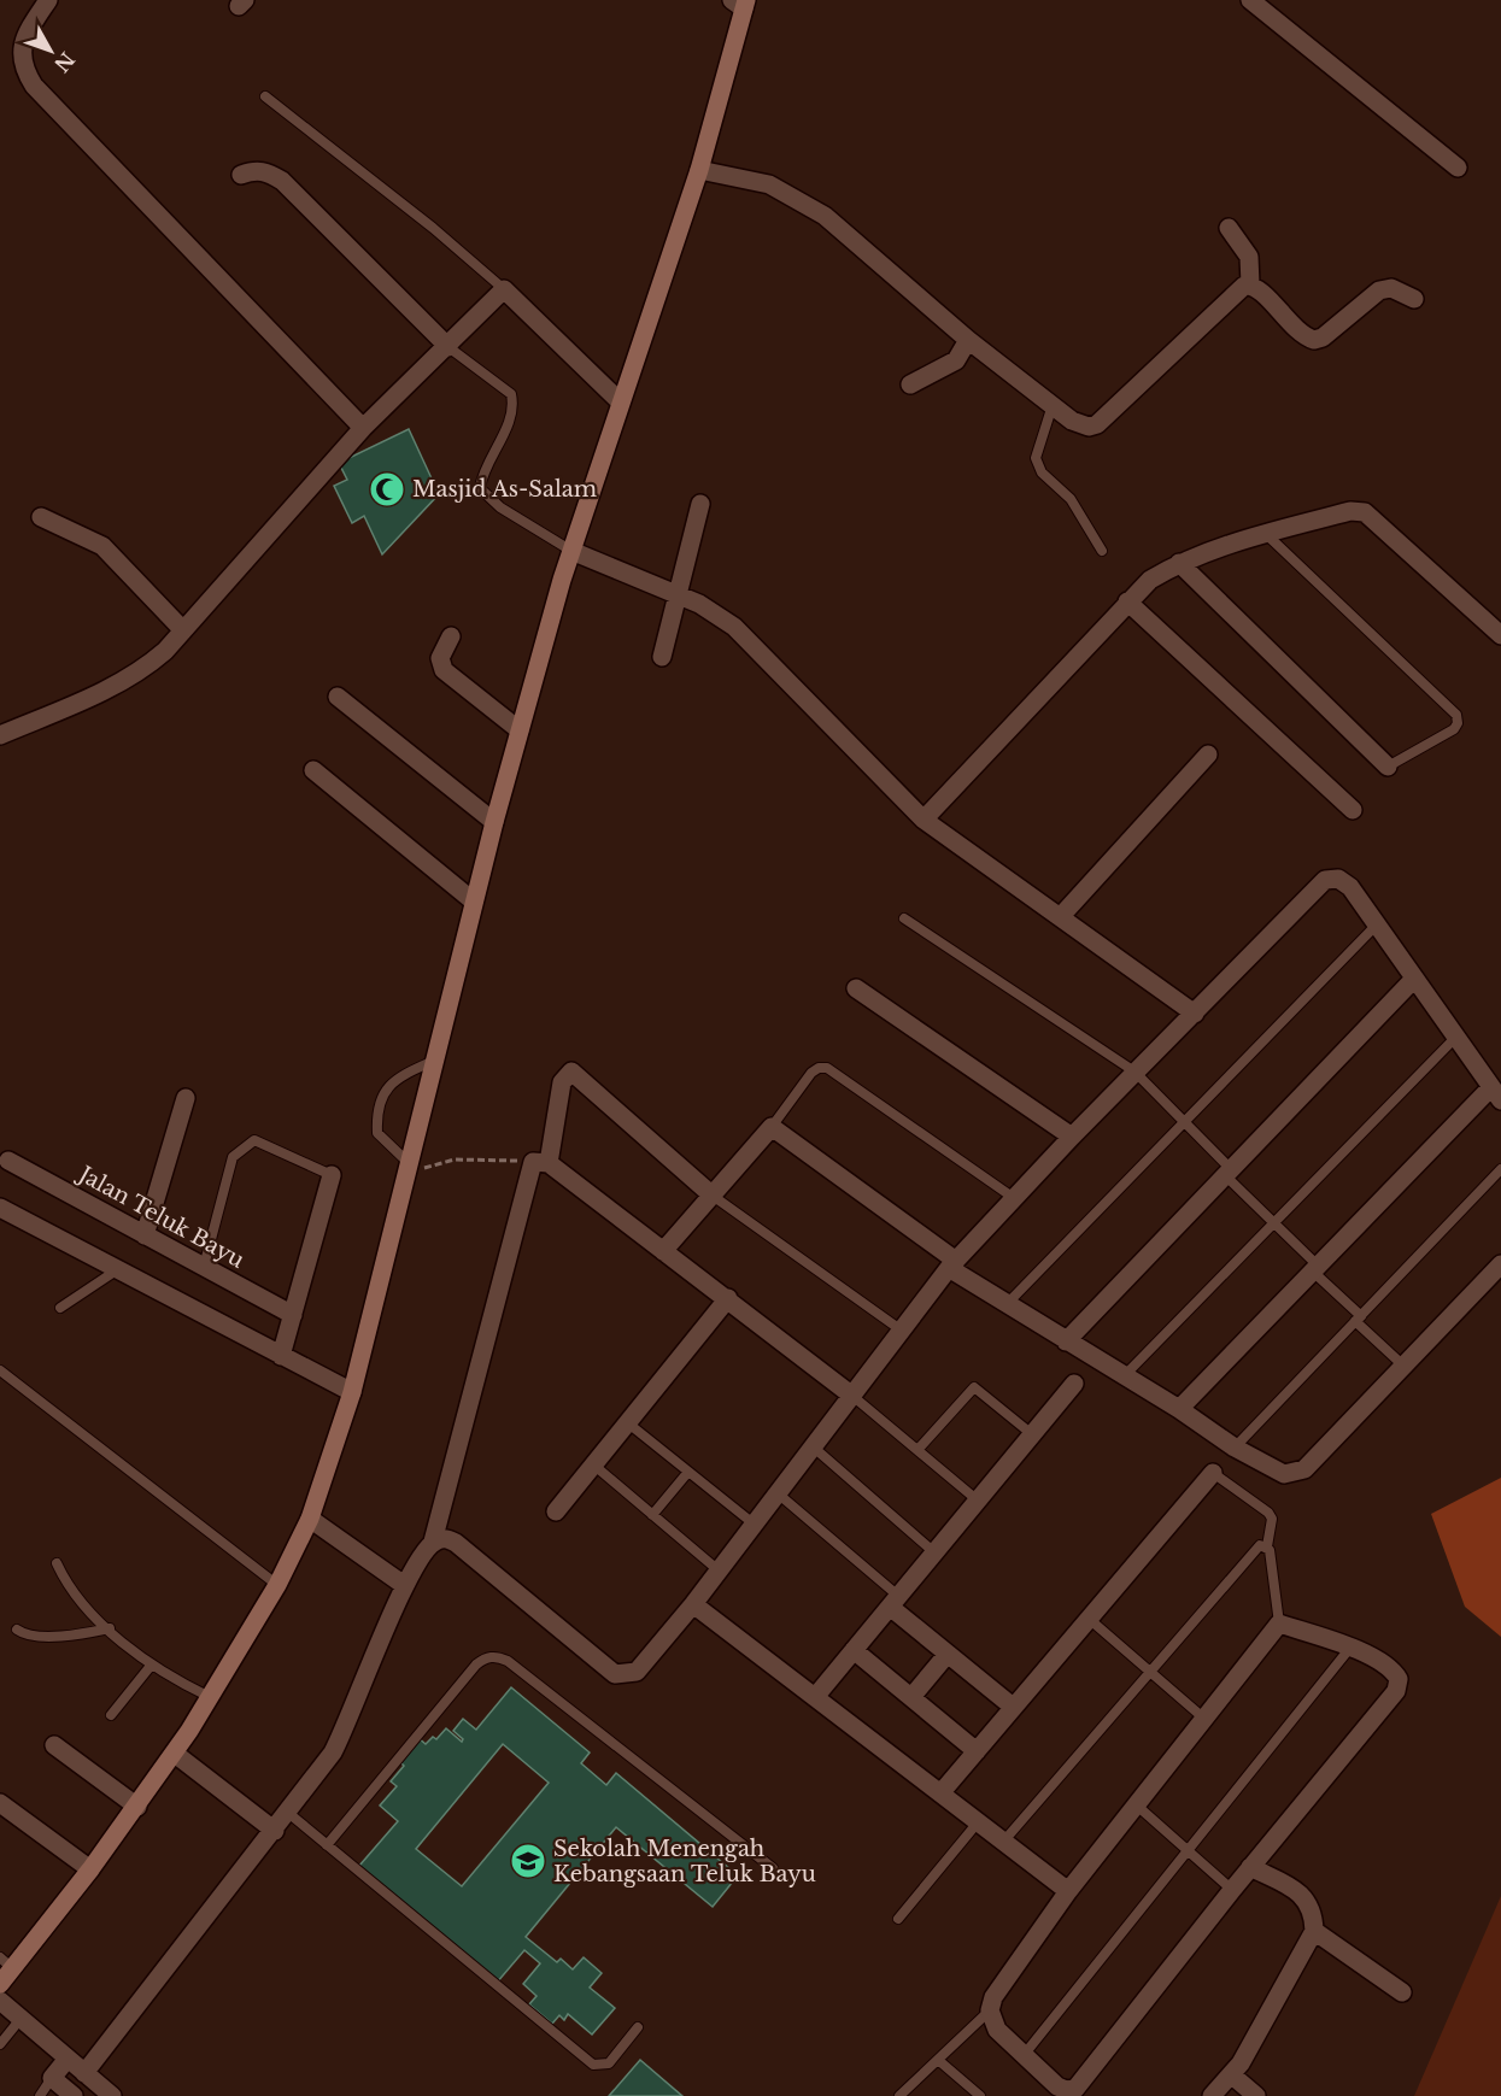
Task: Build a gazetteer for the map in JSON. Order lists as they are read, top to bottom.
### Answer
{
  "streets": {
    "street": ["Jalan Teluk Bayu"]
  },
  "places": {
    "mosque": ["Masjid As-Salam"],
    "school or university": ["Sekolah Menengah Kebangsaan Teluk Bayu"]
  },
  "north": "bottom right"
}
